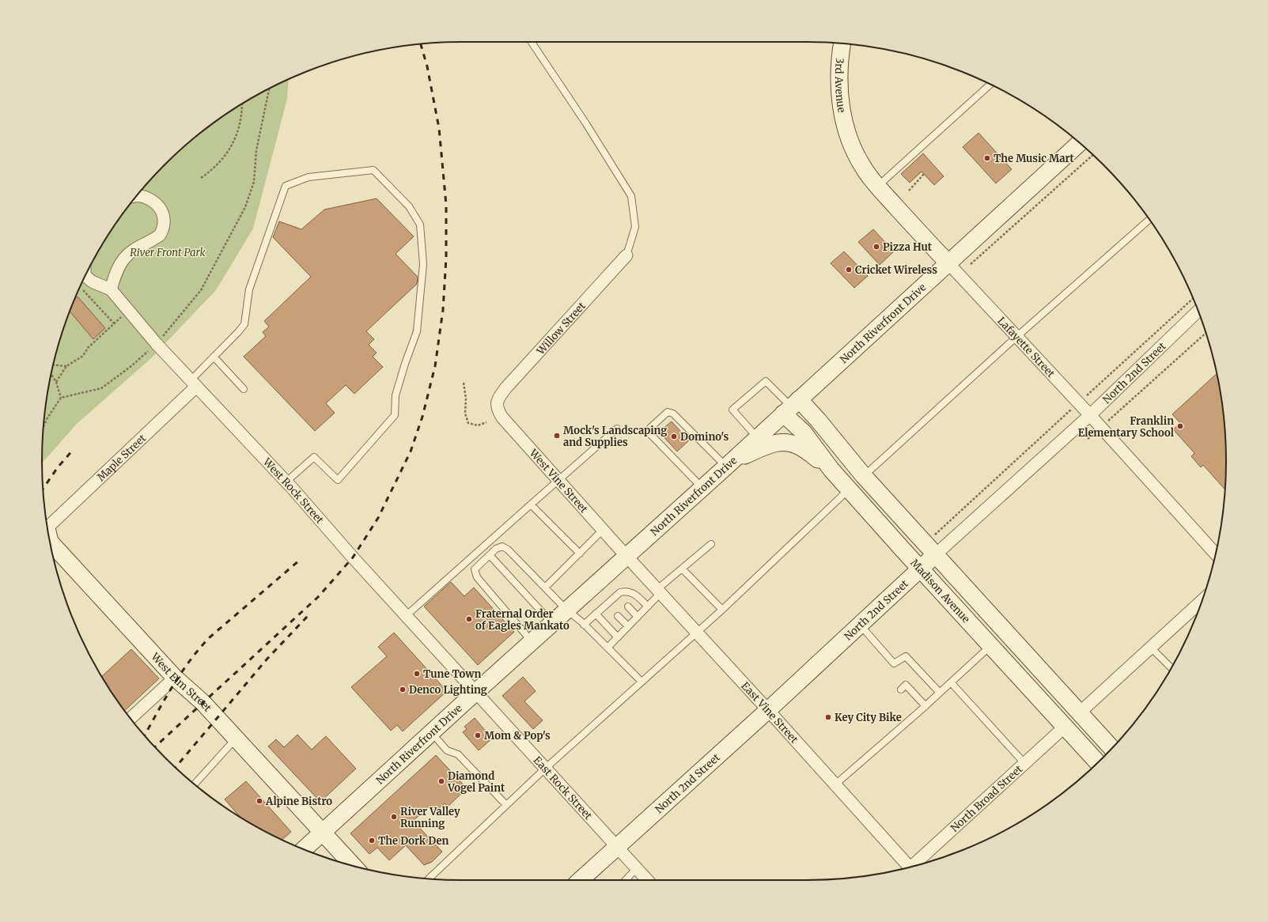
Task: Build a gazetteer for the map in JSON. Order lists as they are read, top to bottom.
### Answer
{
  "streets": {
    "main road": [
      "3rd Avenue",
      "North Riverfront Drive",
      "Lafayette Street",
      "North 2nd Street",
      "Madison Avenue",
      "West Elm Street"
    ],
    "street": [
      "Willow Street",
      "Maple Street",
      "West Vine Street",
      "West Rock Street",
      "East Vine Street",
      "East Rock Street",
      "North Broad Street"
    ]
  },
  "crossings": [
    ["3rd Avenue", "Lafayette Street"],
    ["North Riverfront Drive", "Lafayette Street"],
    ["North Riverfront Drive", "West Vine Street"],
    ["North Riverfront Drive", "West Rock Street"],
    ["North Riverfront Drive", "Madison Avenue"],
    ["North Riverfront Drive", "West Elm Street"],
    ["North Riverfront Drive", "East Vine Street"],
    ["North Riverfront Drive", "East Rock Street"],
    ["Willow Street", "West Vine Street"],
    ["Lafayette Street", "North 2nd Street"],
    ["North 2nd Street", "Madison Avenue"],
    ["North 2nd Street", "East Vine Street"],
    ["North 2nd Street", "East Rock Street"],
    ["Maple Street", "West Rock Street"],
    ["West Vine Street", "East Vine Street"],
    ["West Rock Street", "East Rock Street"],
    ["Madison Avenue", "North Broad Street"]
  ],
  "parks": ["River Front Park"],
  "places": [
    "The Music Mart",
    "Pizza Hut",
    "Cricket Wireless",
    "Franklin Elementary School",
    "Mock's Landscaping and Supplies",
    "Domino's",
    "Fraternal Order of Eagles Mankato",
    "Tune Town",
    "Denco Lighting",
    "Key City Bike",
    "Mom & Pop's",
    "Diamond Vogel Paint",
    "Alpine Bistro",
    "River Valley Running",
    "The Dork Den"
  ]
}
